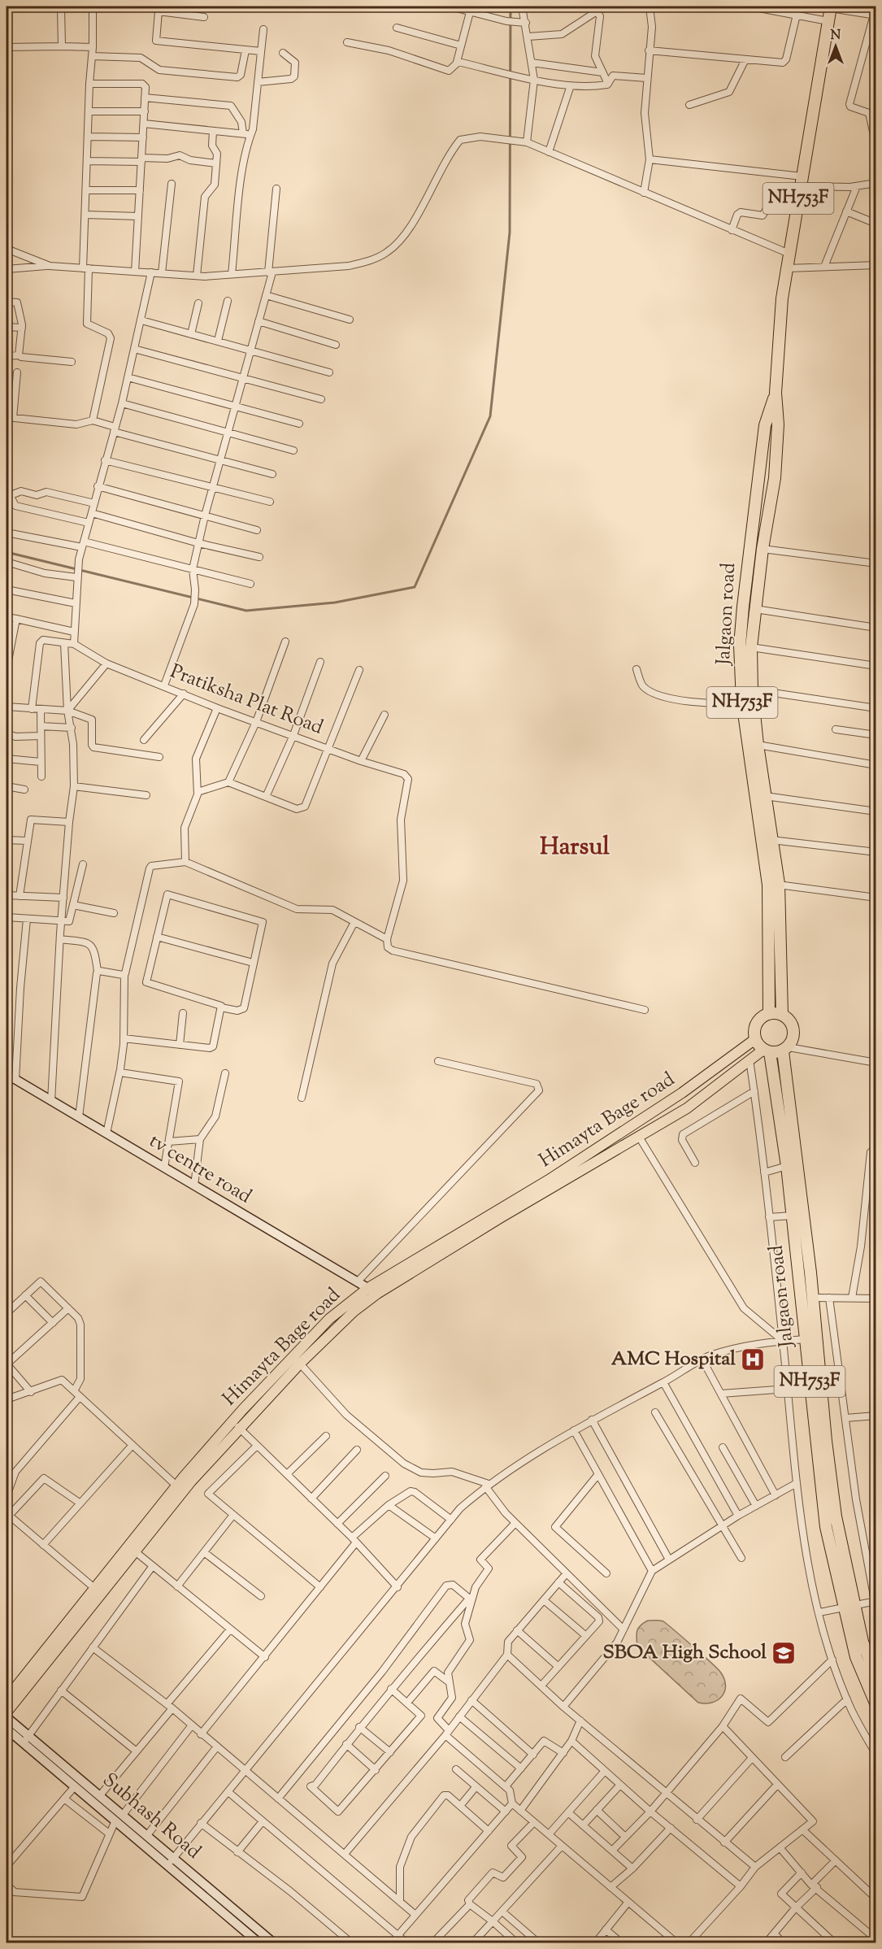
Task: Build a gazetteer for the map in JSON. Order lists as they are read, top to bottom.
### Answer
{
  "streets": {
    "highway": ["NH753F", "Jalgaon road"],
    "main road": ["Himayta Bage road"],
    "street": ["Pratiksha Plat Road", "tv centre road", "Subhash Road"]
  },
  "crossings": [
    ["Jalgaon road", "Himayta Bage road"],
    ["Himayta Bage road", "tv centre road"]
  ],
  "districts": ["Harsul"],
  "places": {
    "hospital": ["AMC Hospital"],
    "school or university": ["SBOA High School"]
  },
  "north": "top"
}
